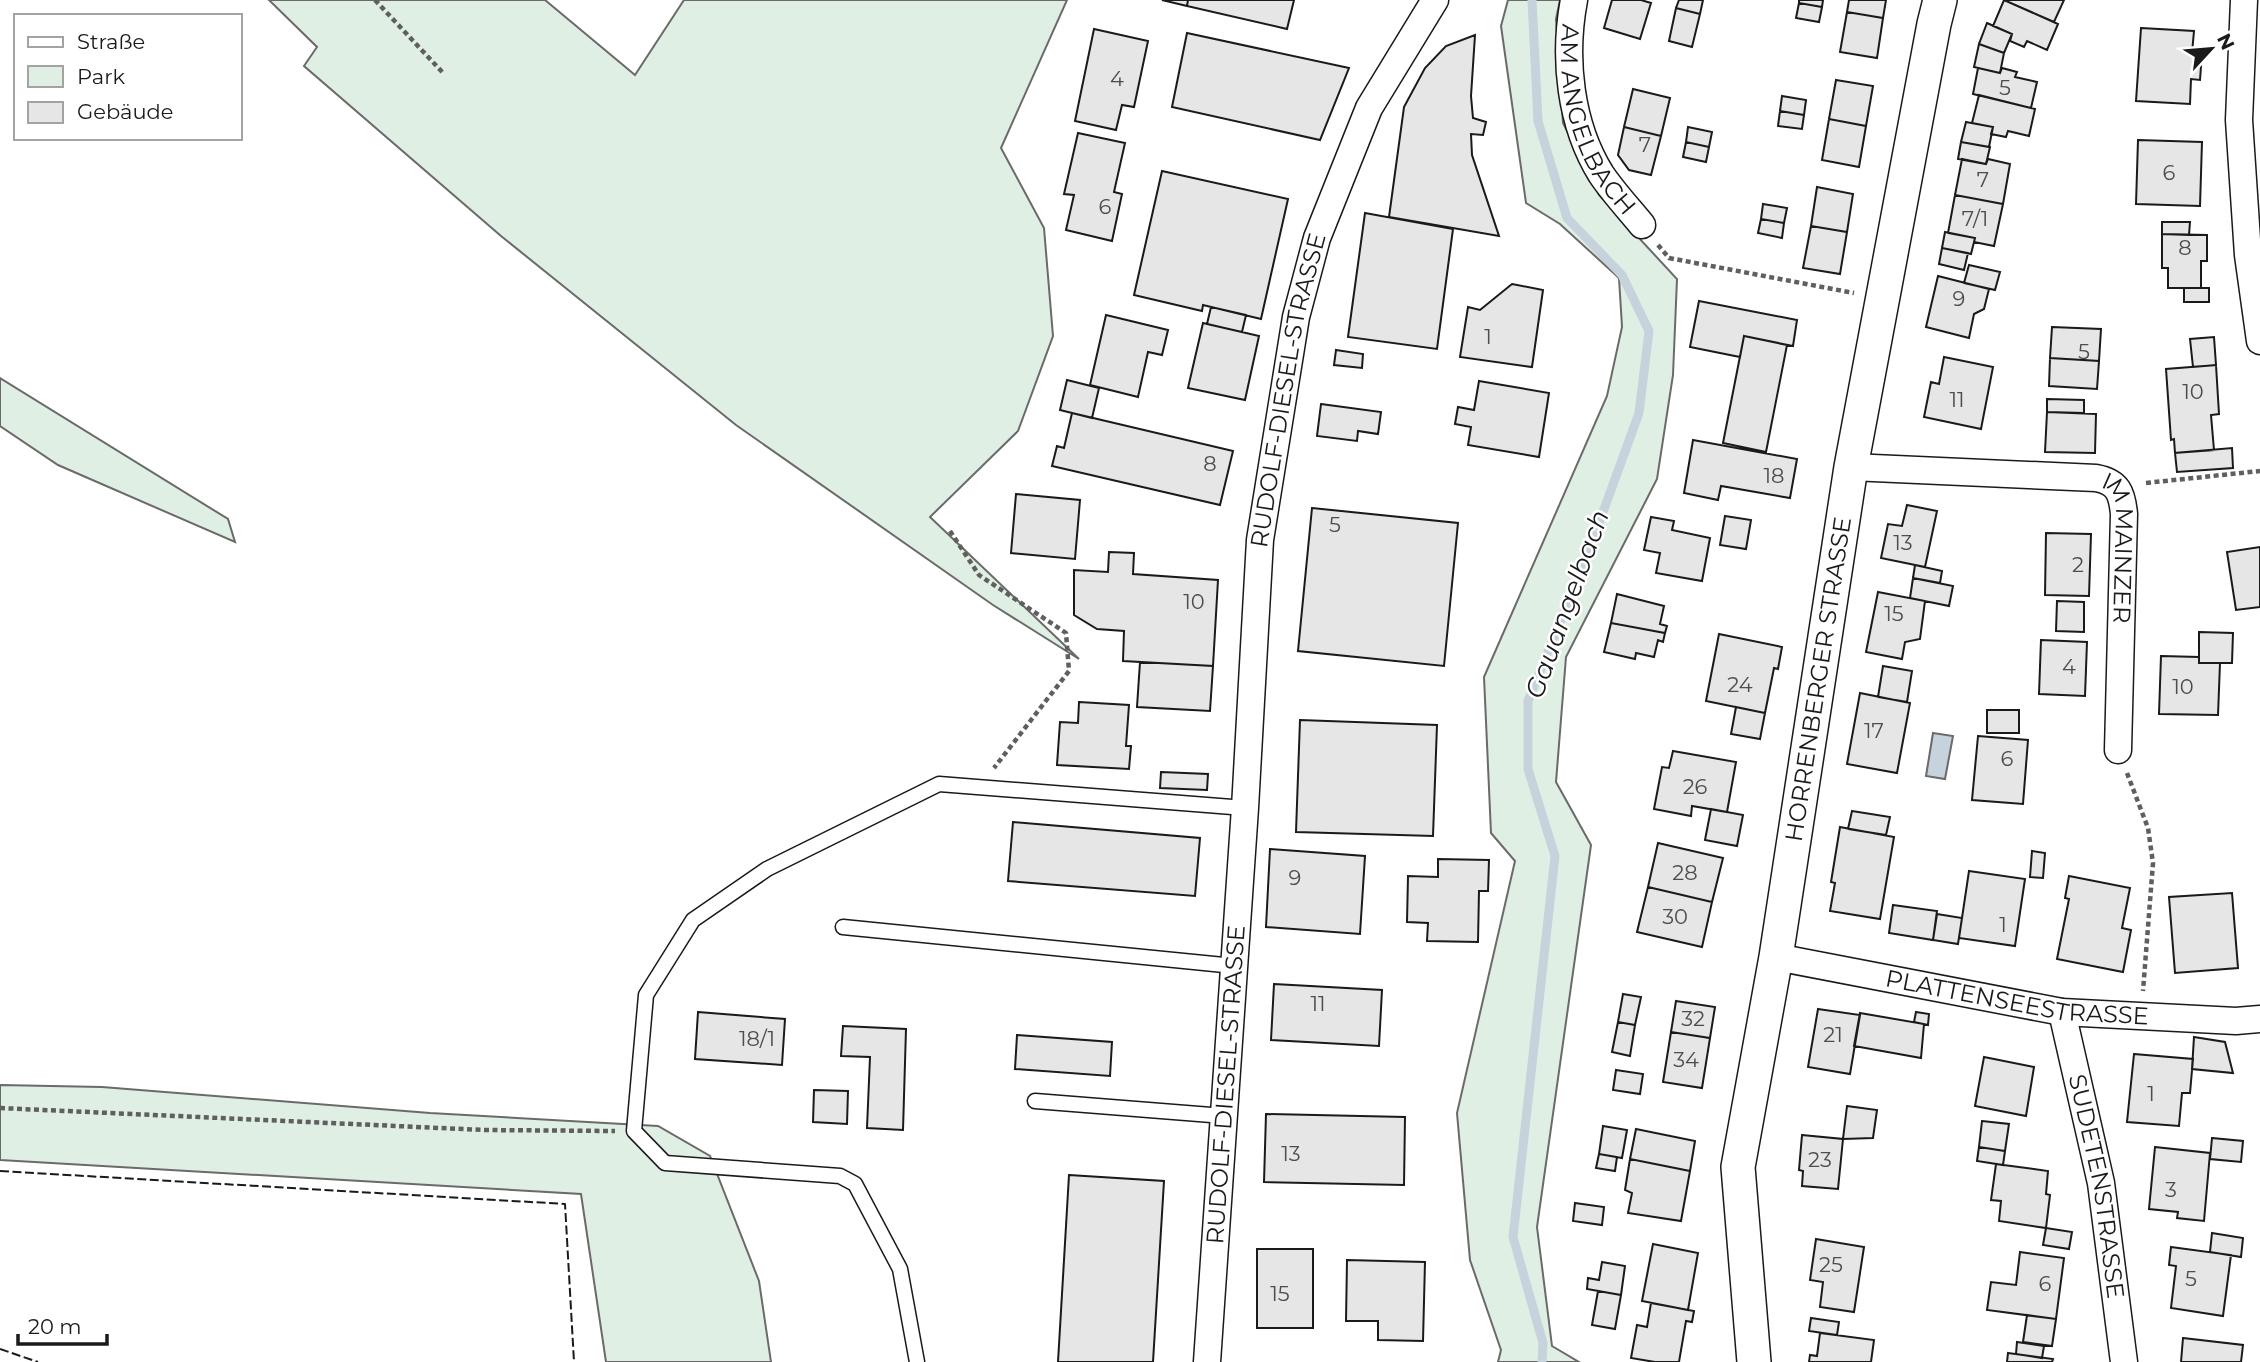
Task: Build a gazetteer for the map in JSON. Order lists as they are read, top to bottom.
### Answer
{
  "streets": {
    "street": [
      "AM ANGELBACH",
      "RUDOLF-DIESEL-STRASSE",
      "IM MAINZER",
      "HORRENBERGER STRASSE",
      "PLATTENSEESTRASSE",
      "SUDETENSTRASSE"
    ]
  },
  "crossings": [
    ["AM ANGELBACH", "HORRENBERGER STRASSE"],
    ["IM MAINZER", "HORRENBERGER STRASSE"],
    ["HORRENBERGER STRASSE", "PLATTENSEESTRASSE"],
    ["PLATTENSEESTRASSE", "SUDETENSTRASSE"]
  ],
  "water": ["Gauangelbach"],
  "house_numbers": [
    "4",
    "5",
    "7",
    "6",
    "7",
    "6",
    "7/1",
    "8",
    "9",
    "1",
    "5",
    "10",
    "11",
    "8",
    "18",
    "5",
    "13",
    "2",
    "10",
    "15",
    "4",
    "24",
    "10",
    "17",
    "6",
    "26",
    "28",
    "9",
    "30",
    "1",
    "11",
    "32",
    "21",
    "18/1",
    "34",
    "1",
    "13",
    "23",
    "3",
    "25",
    "5",
    "6",
    "15"
  ],
  "legend": ["Straße", "Park", "Gebäude"],
  "scale_bar": "20 m",
  "north": "top right"
}
